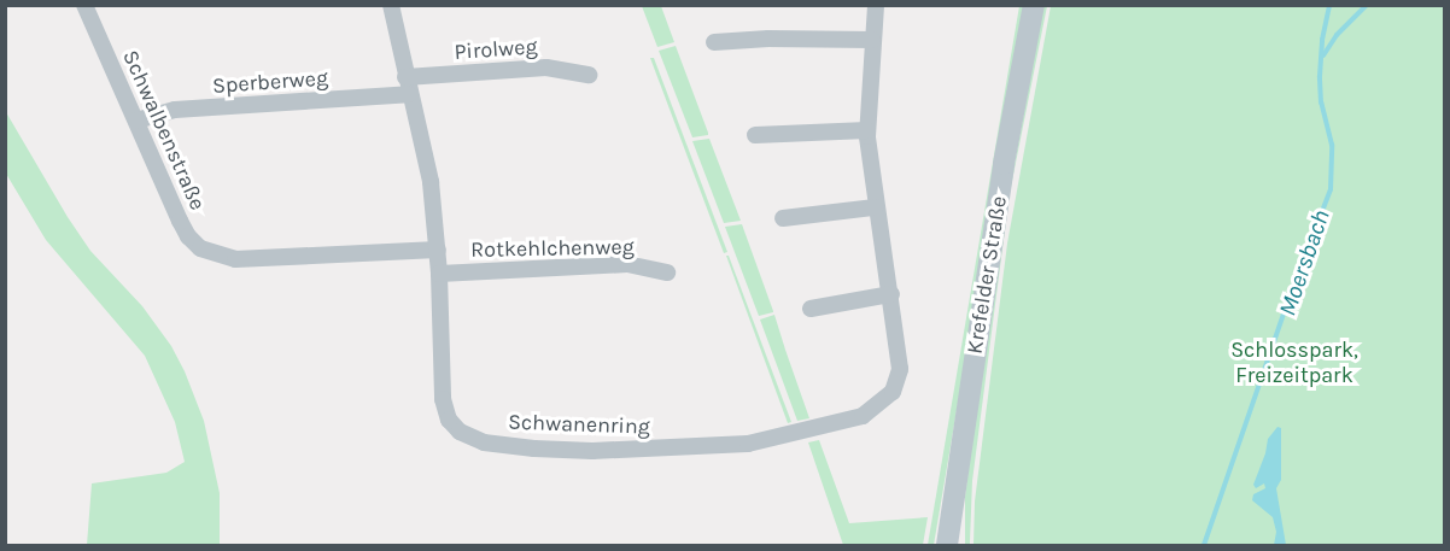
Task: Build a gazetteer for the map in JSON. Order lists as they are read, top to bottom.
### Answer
{
  "streets": {
    "main road": ["Krefelder Straße"],
    "street": [
      "Pirolweg",
      "Sperberweg",
      "Schwalbenstraße",
      "Rotkehlchenweg",
      "Schwanenring"
    ]
  },
  "crossings": [
    ["Pirolweg", "Schwanenring"],
    ["Sperberweg", "Schwalbenstraße"],
    ["Sperberweg", "Schwanenring"],
    ["Schwalbenstraße", "Schwanenring"],
    ["Rotkehlchenweg", "Schwanenring"]
  ],
  "water": ["Moersbach"],
  "parks": ["Schlosspark, Freizeitpark"]
}
